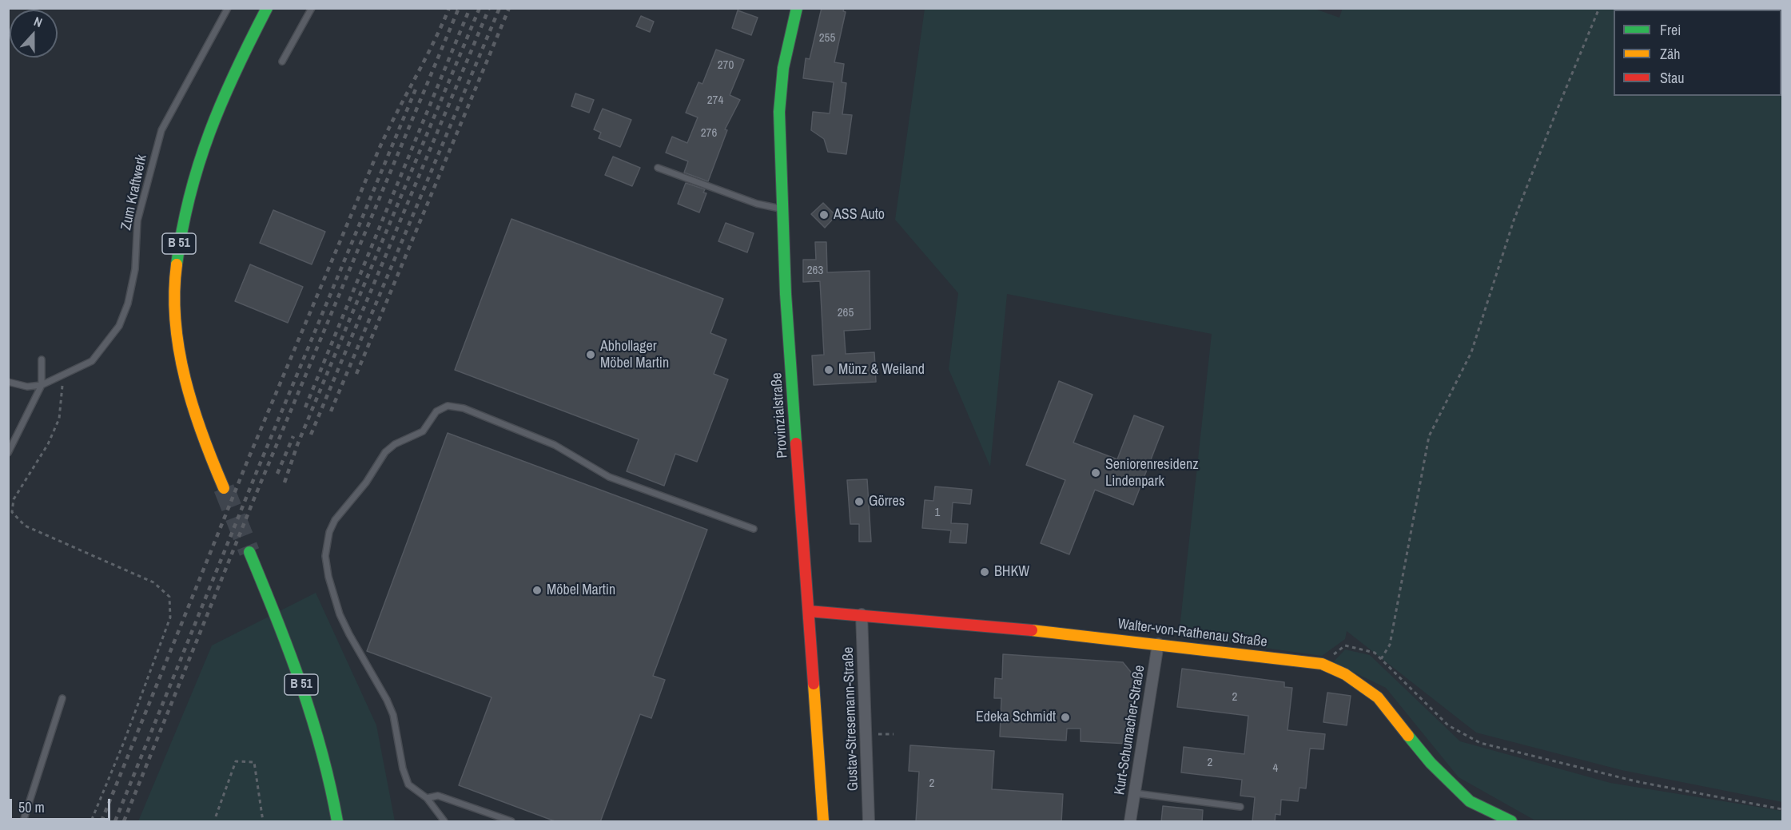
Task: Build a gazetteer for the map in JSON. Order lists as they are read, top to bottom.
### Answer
{
  "streets": {
    "main road": ["B 51", "Provinzialstraße", "Walter-von-Rathenau Straße"],
    "street": ["Gustav-Stresemann-Straße", "Kurt-Schumacher-Straße"],
    "lane": ["Zum Kraftwerk"]
  },
  "crossings": [
    ["Provinzialstraße", "Walter-von-Rathenau Straße"],
    ["Walter-von-Rathenau Straße", "Gustav-Stresemann-Straße"],
    ["Walter-von-Rathenau Straße", "Kurt-Schumacher-Straße"]
  ],
  "places": [
    "ASS Auto",
    "Abhollager Möbel Martin",
    "Münz & Weiland",
    "Seniorenresidenz Lindenpark",
    "Görres",
    "BHKW",
    "Möbel Martin",
    "Edeka Schmidt"
  ],
  "house_numbers": [
    "255",
    "270",
    "274",
    "276",
    "263",
    "265",
    "1",
    "2",
    "2",
    "4",
    "2"
  ],
  "legend": ["Frei", "Zäh", "Stau"],
  "scale_bar": "50 m",
  "north": "top"
}
